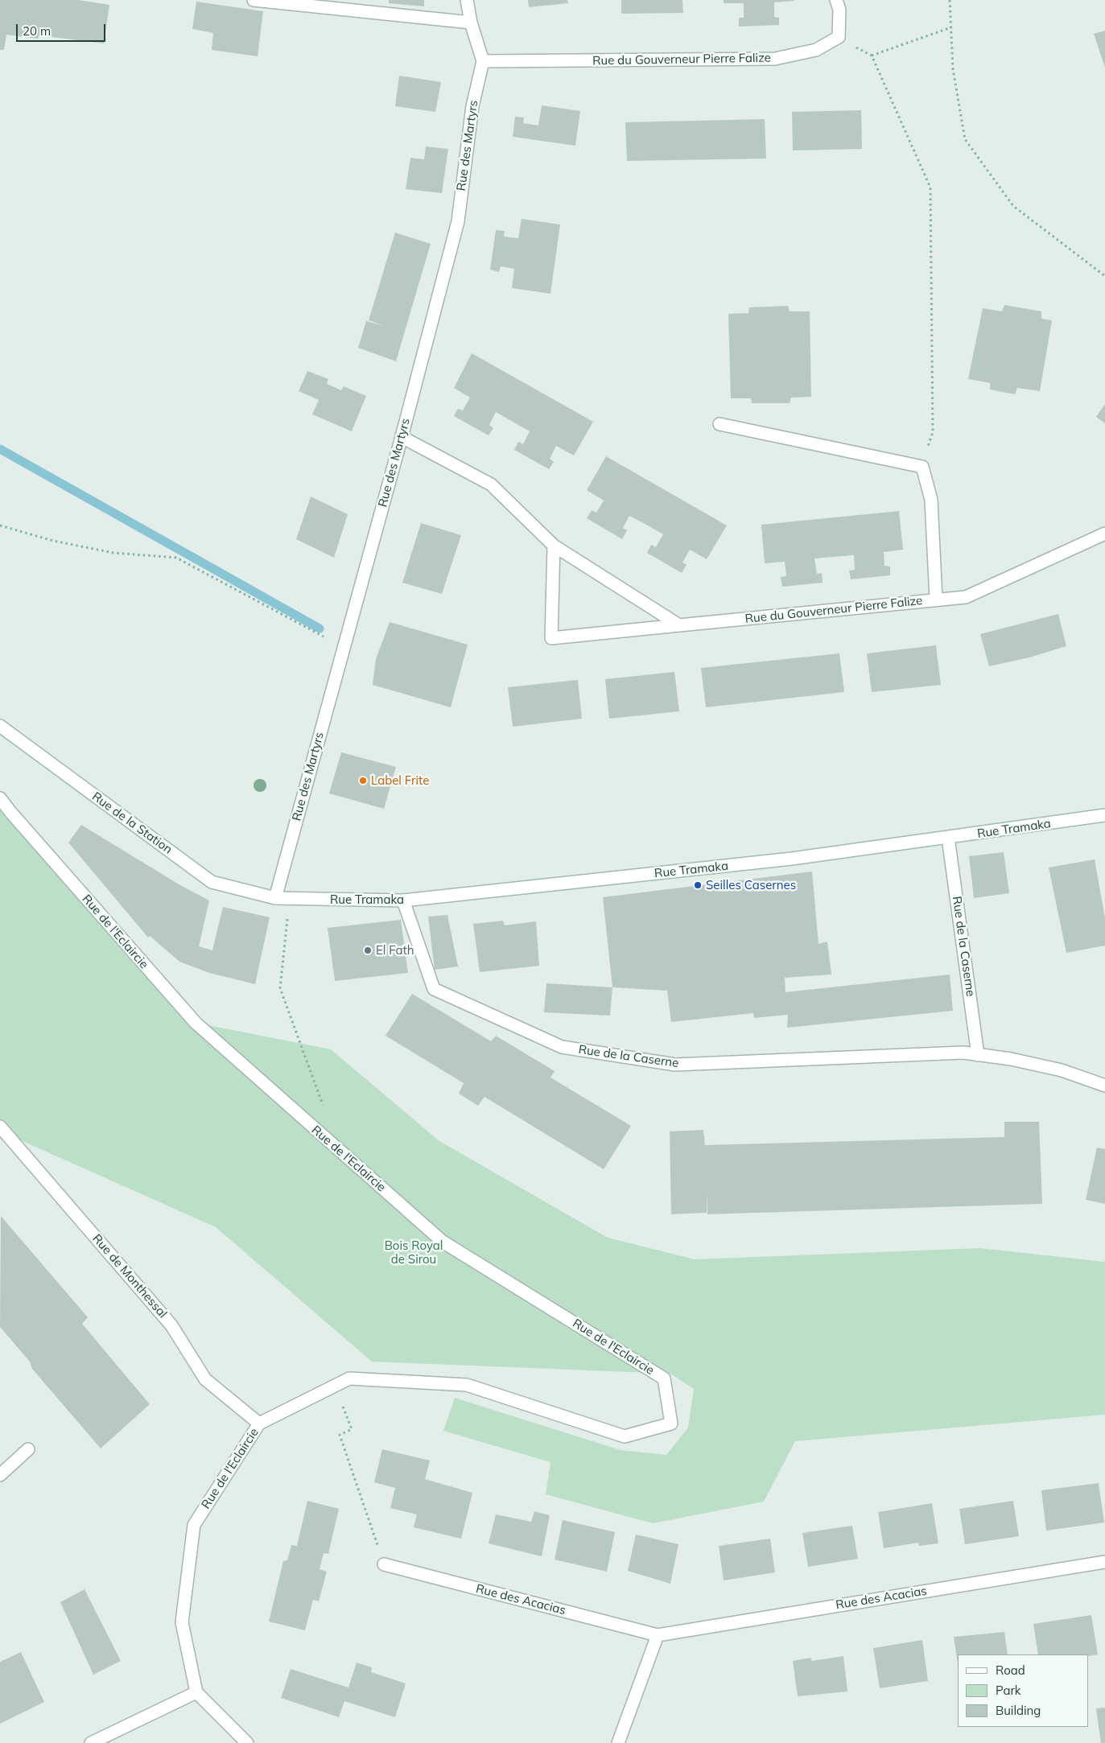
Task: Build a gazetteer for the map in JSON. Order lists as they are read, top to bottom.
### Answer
{
  "streets": {
    "street": [
      "Rue du Gouverneur Pierre Falize",
      "Rue des Martyrs",
      "Rue de la Station",
      "Rue Tramaka",
      "Rue de l'Eclaircie",
      "Rue de la Caserne",
      "Rue de Monthessal",
      "Rue des Acacias"
    ]
  },
  "crossings": [
    ["Rue du Gouverneur Pierre Falize", "Rue des Martyrs"],
    ["Rue des Martyrs", "Rue de la Station"],
    ["Rue des Martyrs", "Rue Tramaka"],
    ["Rue de la Station", "Rue Tramaka"],
    ["Rue Tramaka", "Rue de la Caserne"],
    ["Rue de l'Eclaircie", "Rue de Monthessal"]
  ],
  "parks": ["Bois Royal de Sirou"],
  "places": ["Label Frite", "Seilles Casernes", "El Fath"],
  "legend": ["Road", "Park", "Building"],
  "scale_bar": "20 m"
}
